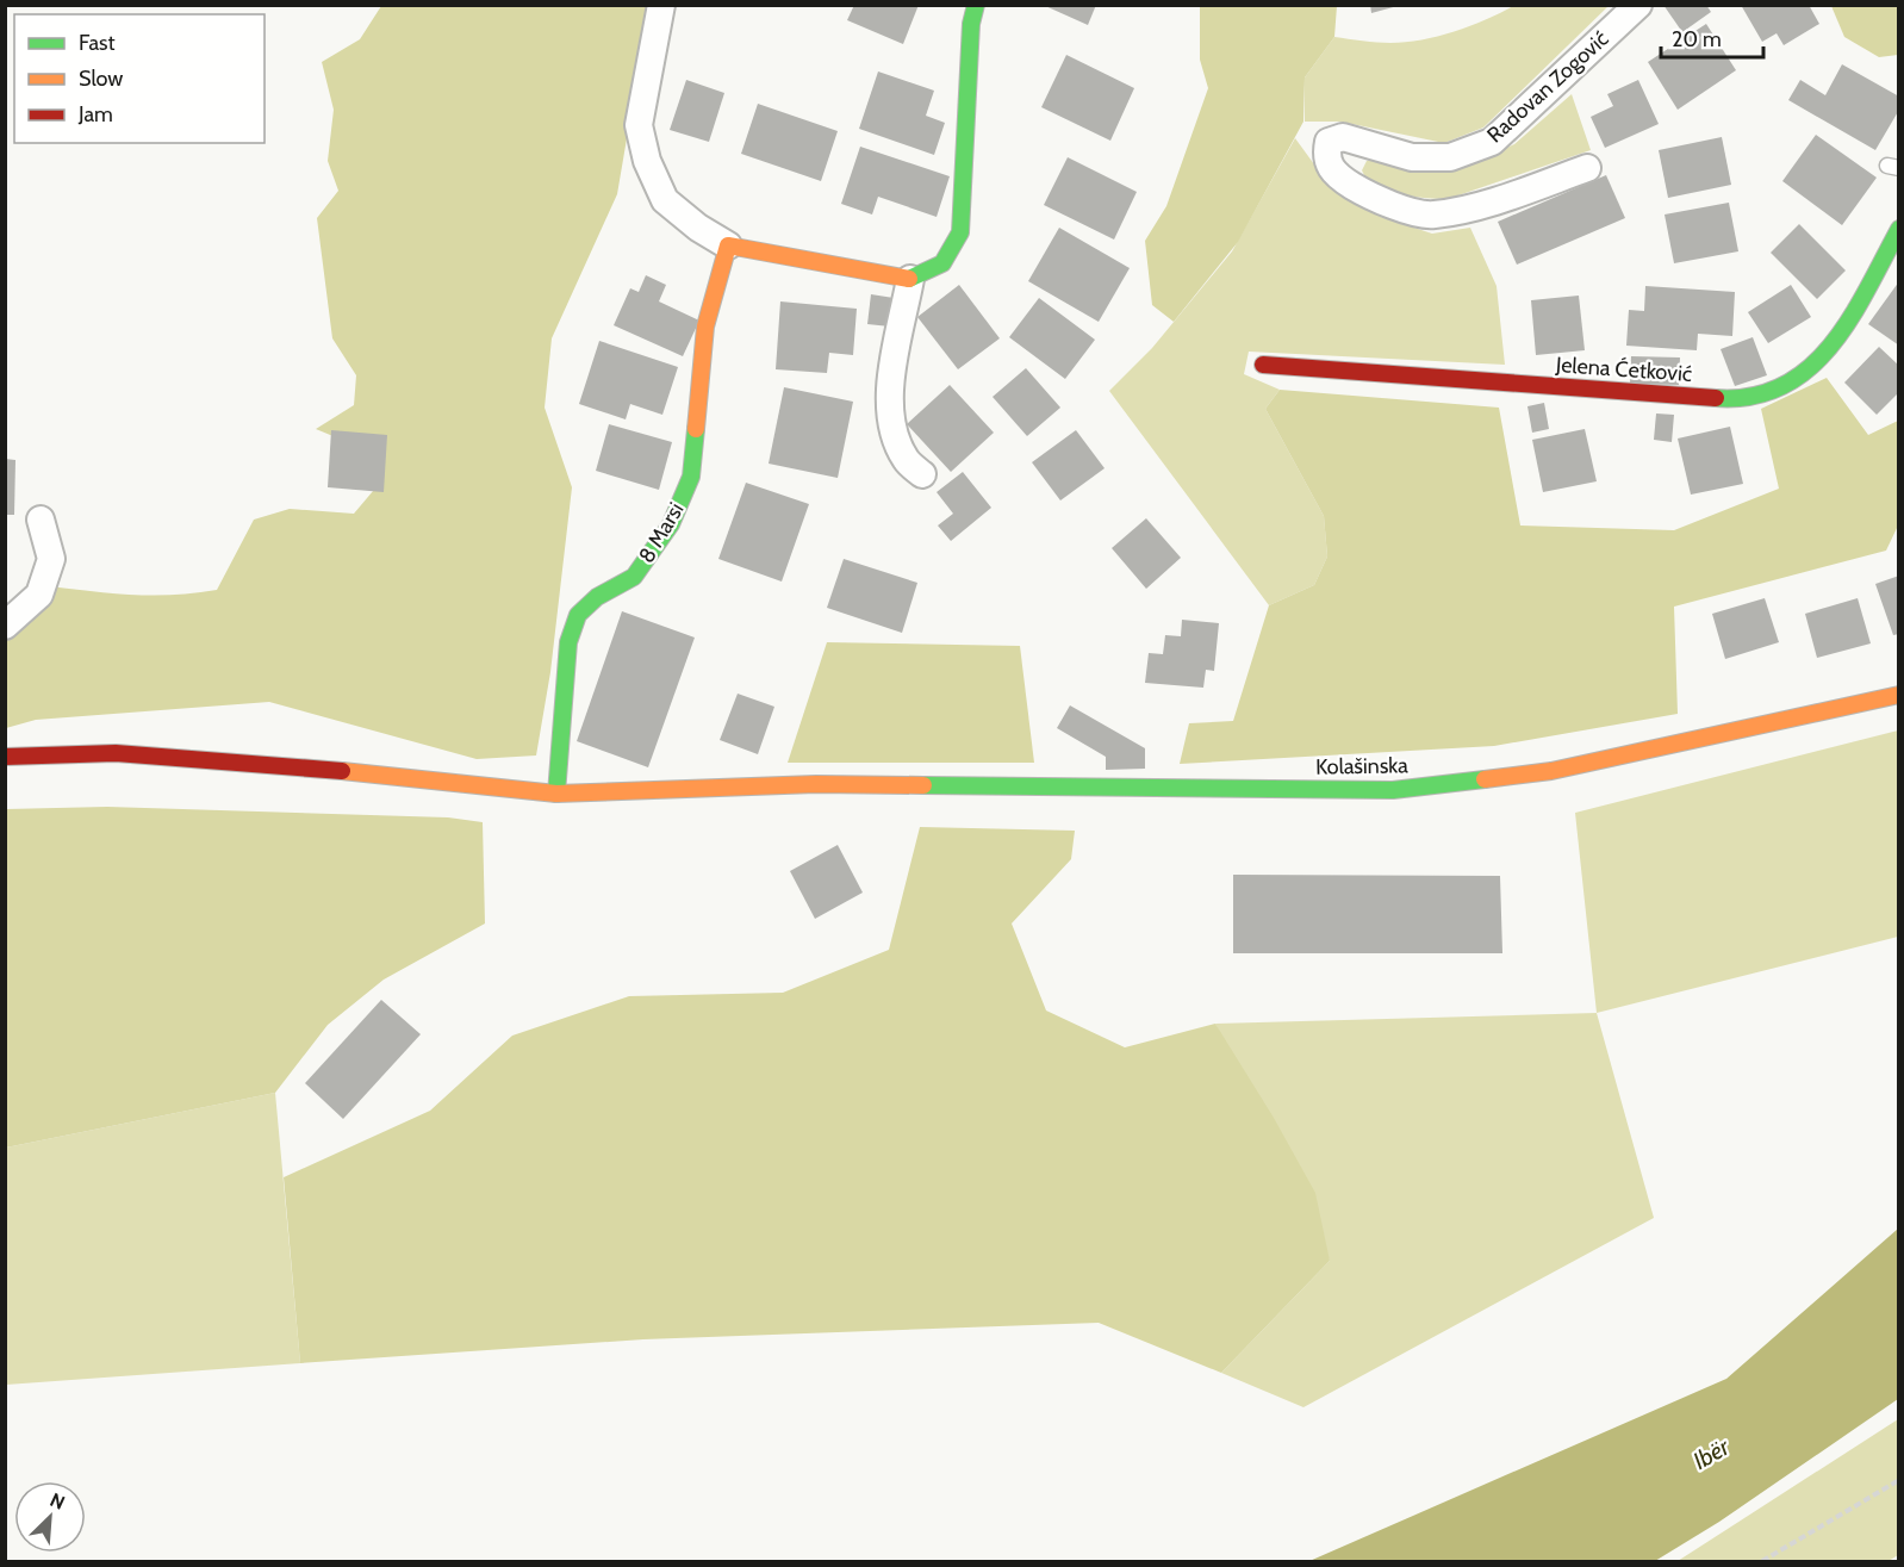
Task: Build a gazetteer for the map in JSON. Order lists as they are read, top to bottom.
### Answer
{
  "streets": {
    "main road": ["Jelena Ćetković", "8 Marsi", "Kolašinska"],
    "street": ["Radovan Zogović"]
  },
  "crossings": [
    ["8 Marsi", "Kolašinska"]
  ],
  "water": ["Ibër"],
  "legend": ["Fast", "Slow", "Jam"],
  "scale_bar": "20 m",
  "north": "top right"
}
